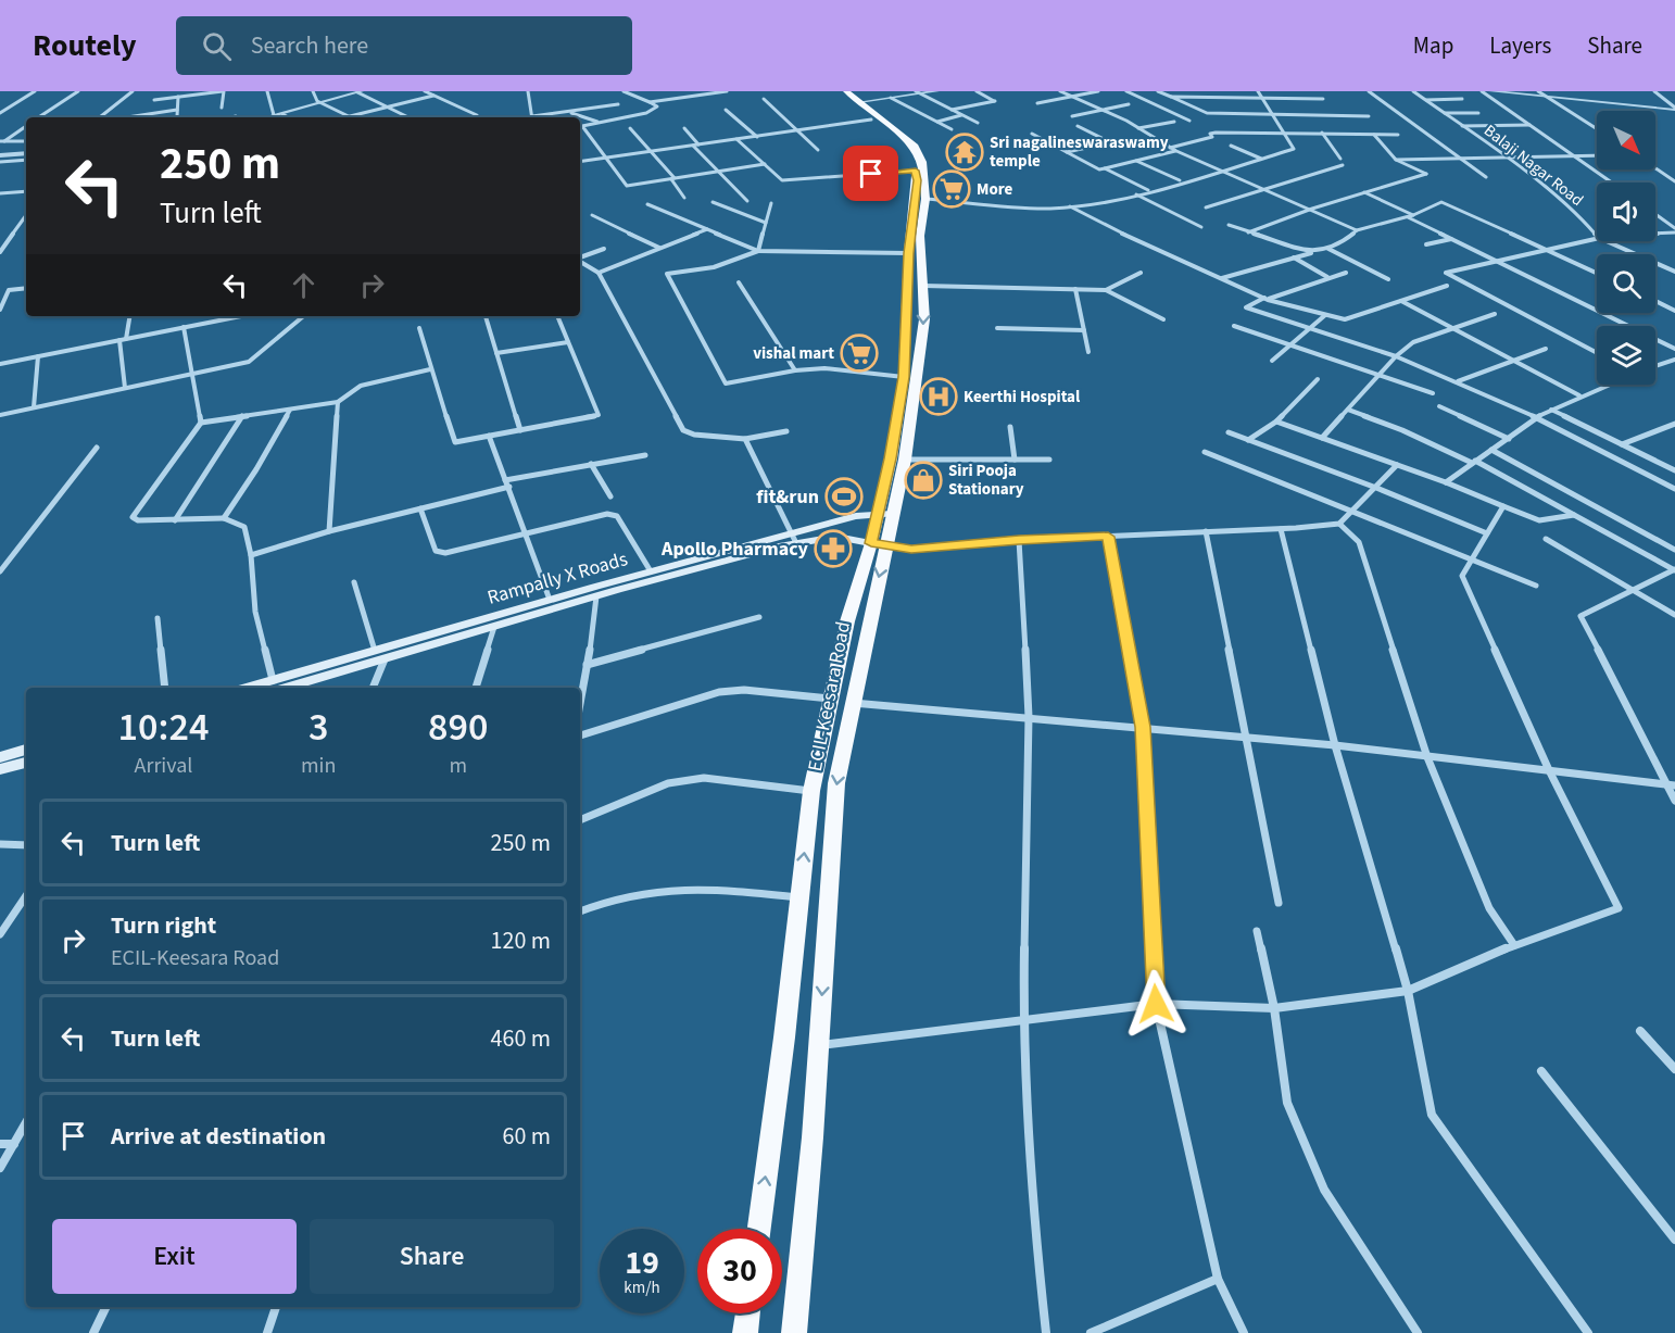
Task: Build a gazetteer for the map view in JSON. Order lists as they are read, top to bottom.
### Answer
{
  "streets": {
    "main road": ["Rampally X Roads", "ECIL-Keesara Road"],
    "street": ["Balaji Nagar Road"]
  },
  "crossings": [
    ["Rampally X Roads", "ECIL-Keesara Road"]
  ],
  "places": {
    "temple": ["Sri nagalineswaraswamy temple"],
    "supermarket": ["More", "vishal mart"],
    "hospital": ["Keerthi Hospital"],
    "shop": ["Siri Pooja Stationary"],
    "sports": ["fit&run"],
    "pharmacy": ["Apollo Pharmacy"]
  },
  "north": "bottom right",
  "page": {
    "header": "Routely",
    "search": "Search here",
    "nav": ["Map", "Layers", "Share"],
    "turn": ["250 m", "Turn left"],
    "eta": [
      "10:24",
      "Arrival",
      "3",
      "min",
      "890",
      "m"
    ],
    "list": [
      {
        "name": "Turn left",
        "value": "250 m"
      },
      {
        "name": "Turn right",
        "note": "ECIL-Keesara Road",
        "value": "120 m"
      },
      {
        "name": "Turn left",
        "value": "460 m"
      },
      {
        "name": "Arrive at destination",
        "value": "60 m"
      }
    ],
    "buttons": ["Exit", "Share"],
    "speed": "19 km/h",
    "limit": "30"
  }
}
